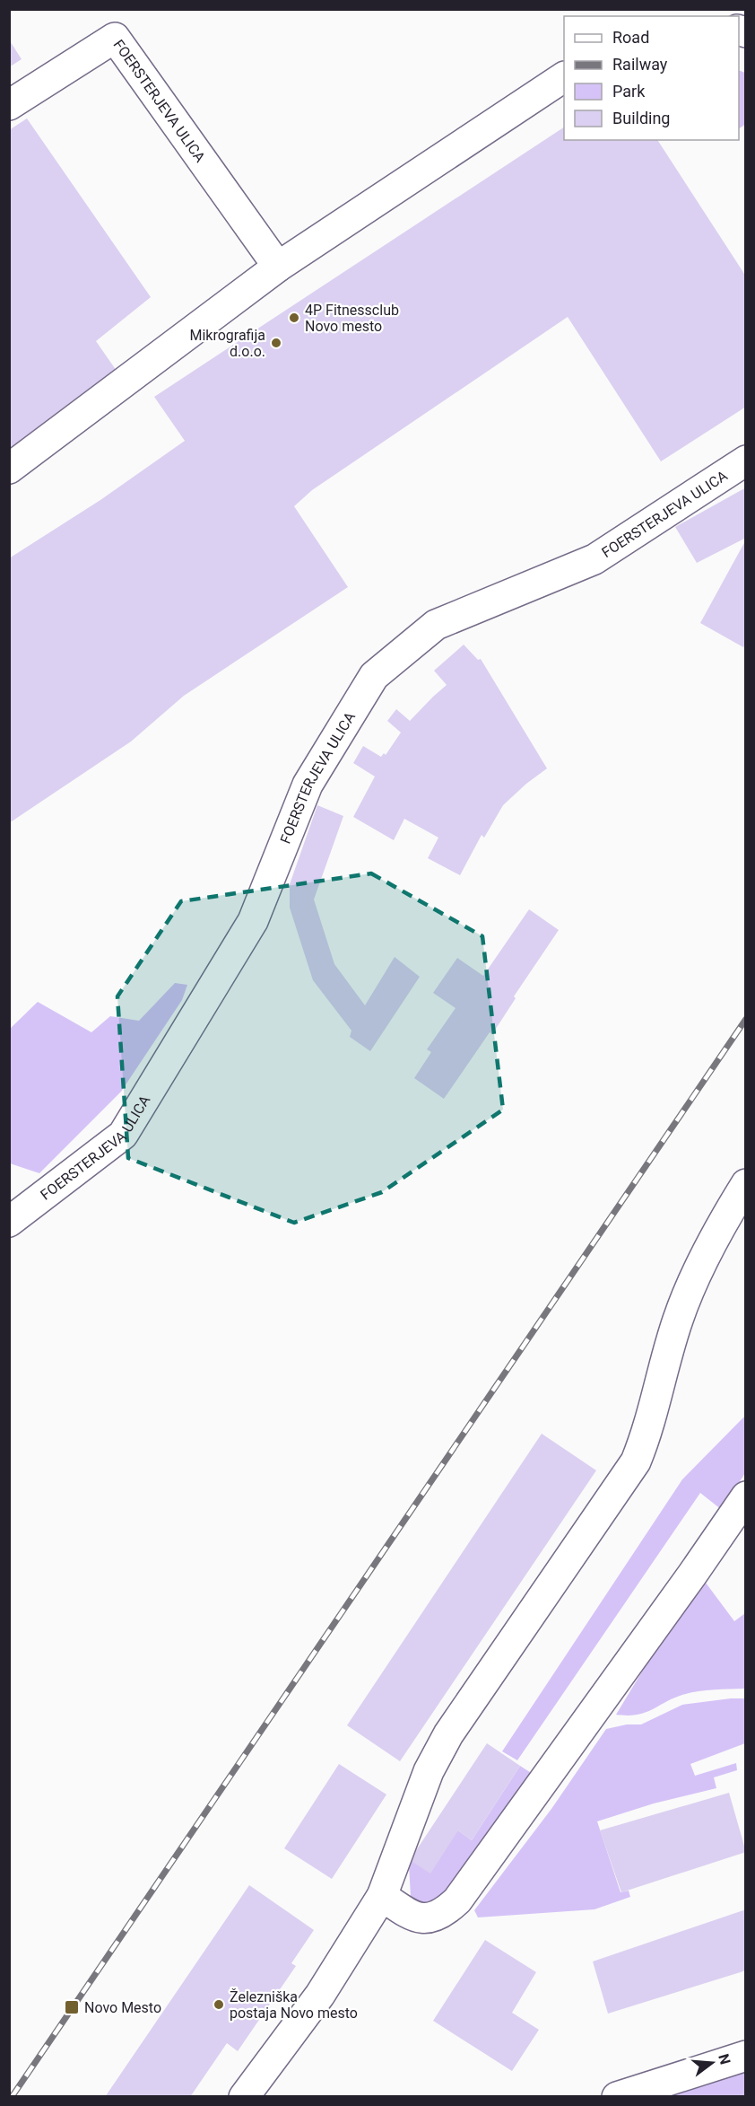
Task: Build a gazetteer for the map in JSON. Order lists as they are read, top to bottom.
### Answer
{
  "streets": {
    "street": ["FOERSTERJEVA ULICA"]
  },
  "places": {
    "other": ["4P Fitnessclub Novo mesto", "Mikrografija d.o.o.", "Železniška postaja Novo mesto"],
    "transit": ["Novo Mesto"]
  },
  "legend": [
    "Road",
    "Railway",
    "Park",
    "Building"
  ],
  "north": "right"
}
